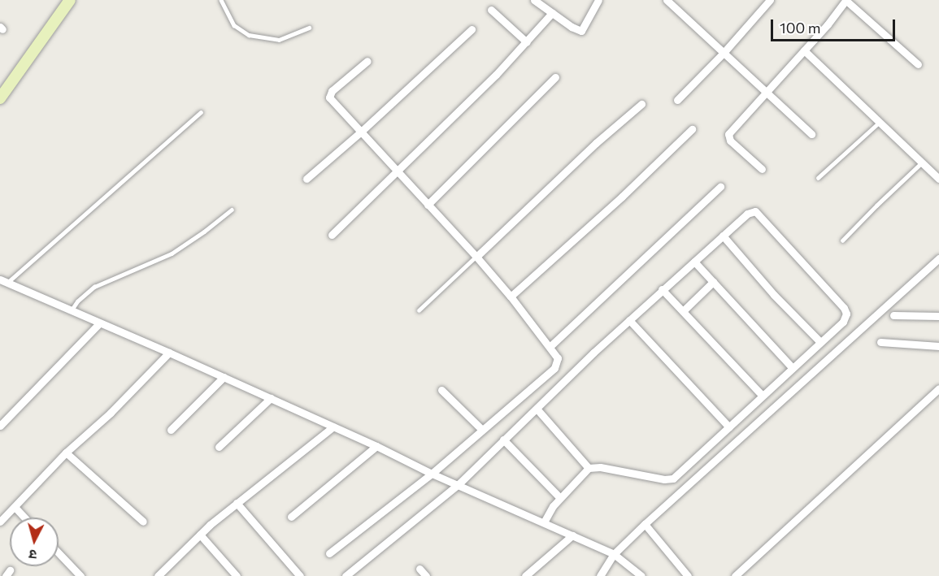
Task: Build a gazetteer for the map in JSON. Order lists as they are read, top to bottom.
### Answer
{
  "scale_bar": "100 m",
  "north": "bottom"
}
